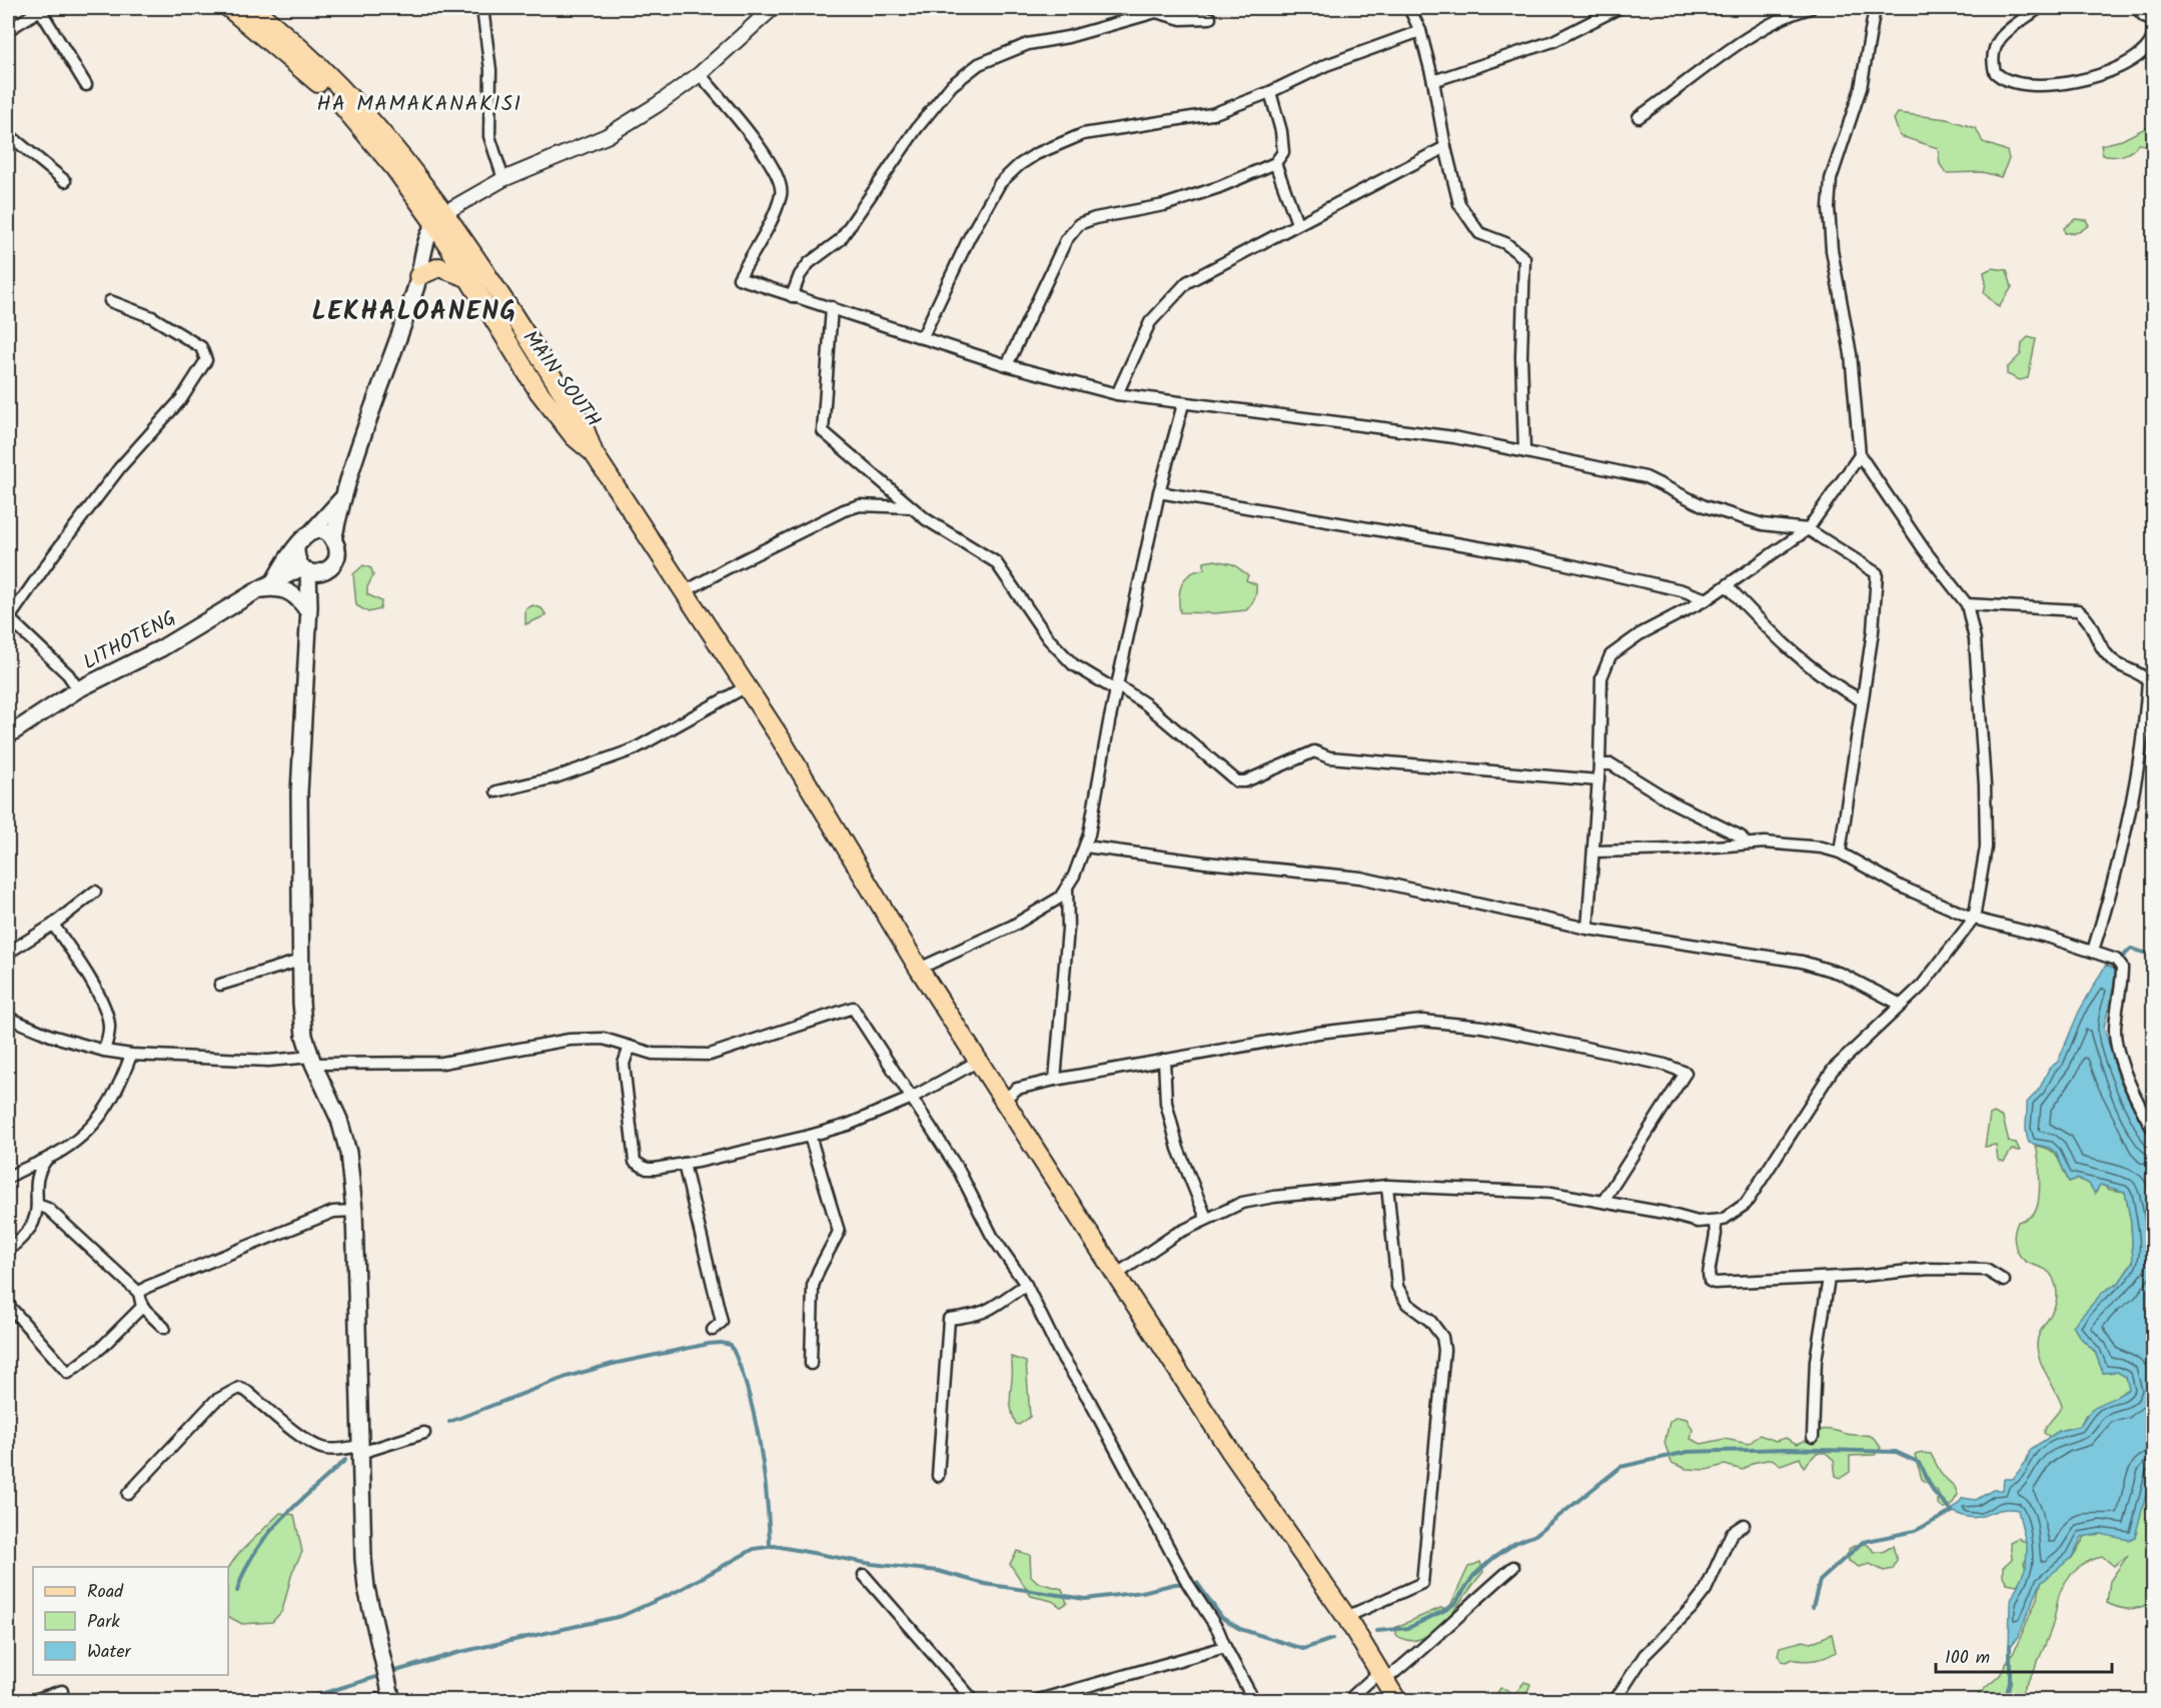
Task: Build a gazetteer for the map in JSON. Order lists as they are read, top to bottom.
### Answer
{
  "streets": {
    "main road": ["MAIN SOUTH", "LITHOTENG"]
  },
  "districts": ["HA MAMAKANAKISI", "LEKHALOANENG"],
  "legend": ["Road", "Park", "Water"],
  "scale_bar": "100 m"
}
